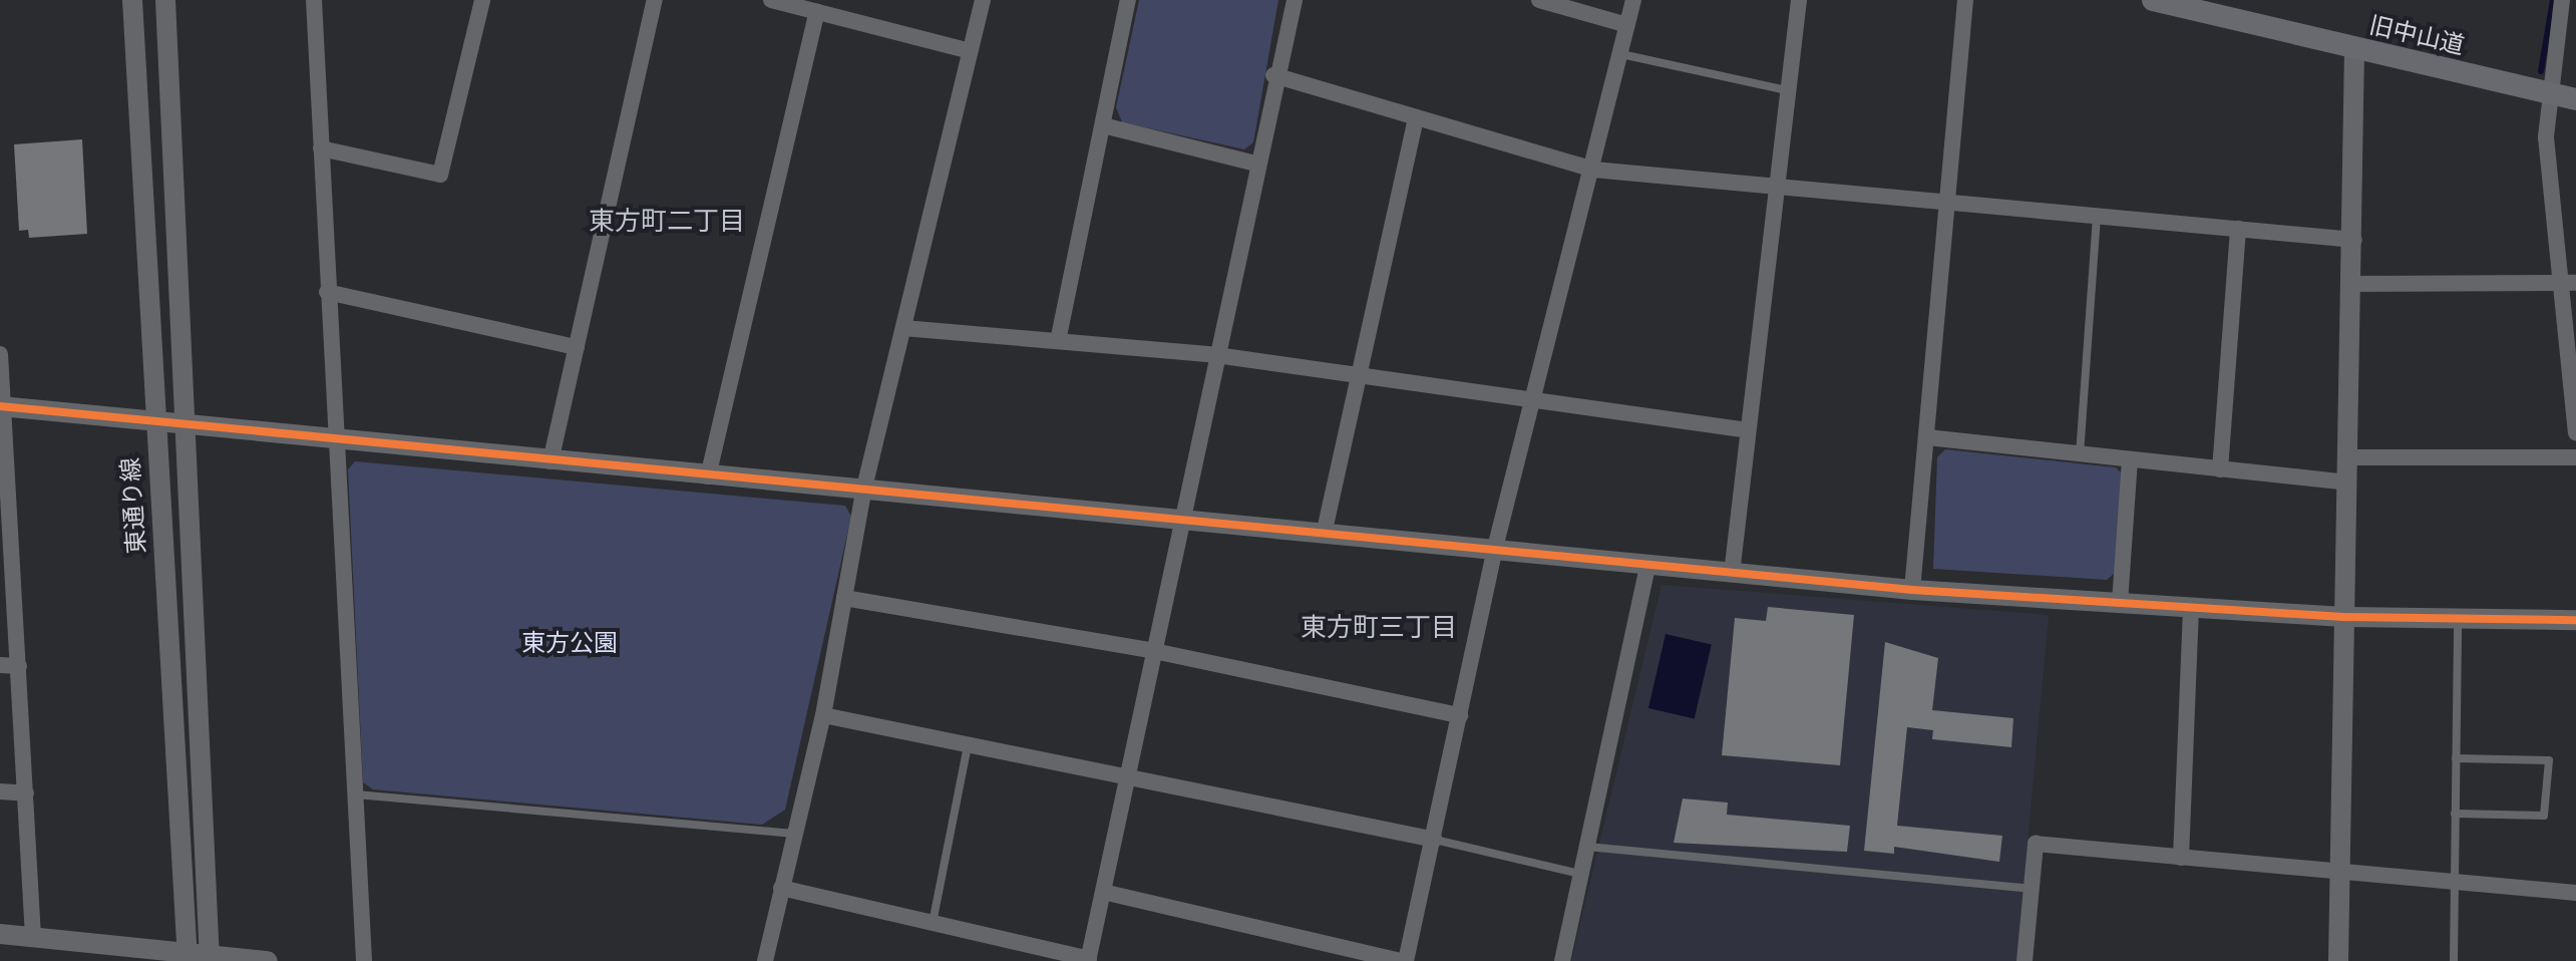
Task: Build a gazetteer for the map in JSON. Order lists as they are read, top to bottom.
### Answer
{
  "streets": {
    "main road": ["旧中山道"],
    "street": ["東通り線"]
  },
  "districts": ["東方町二丁目", "東方町三丁目"],
  "parks": ["東方公園"]
}
